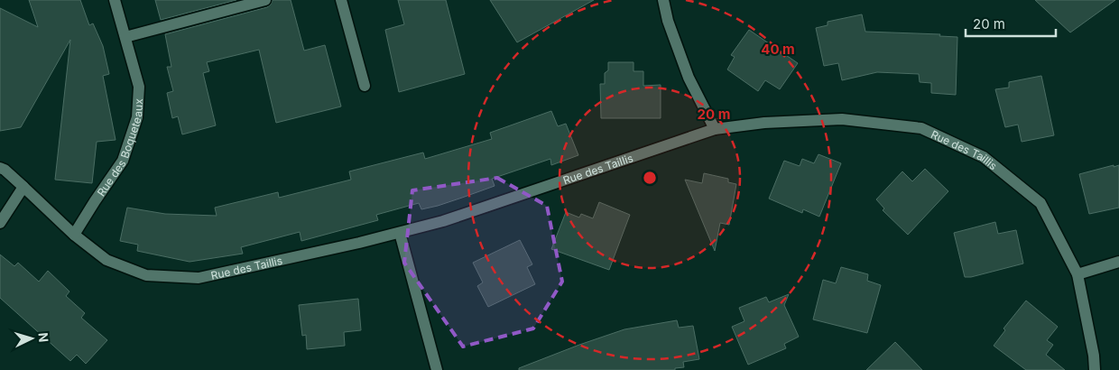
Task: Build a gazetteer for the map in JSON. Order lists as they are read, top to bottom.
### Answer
{
  "streets": {
    "street": ["Rue des Boqueteaux", "Rue des Taillis"]
  },
  "crossings": [
    ["Rue des Boqueteaux", "Rue des Taillis"]
  ],
  "scale_bar": "20 m",
  "north": "right",
  "rings": ["40 m", "20 m"]
}
